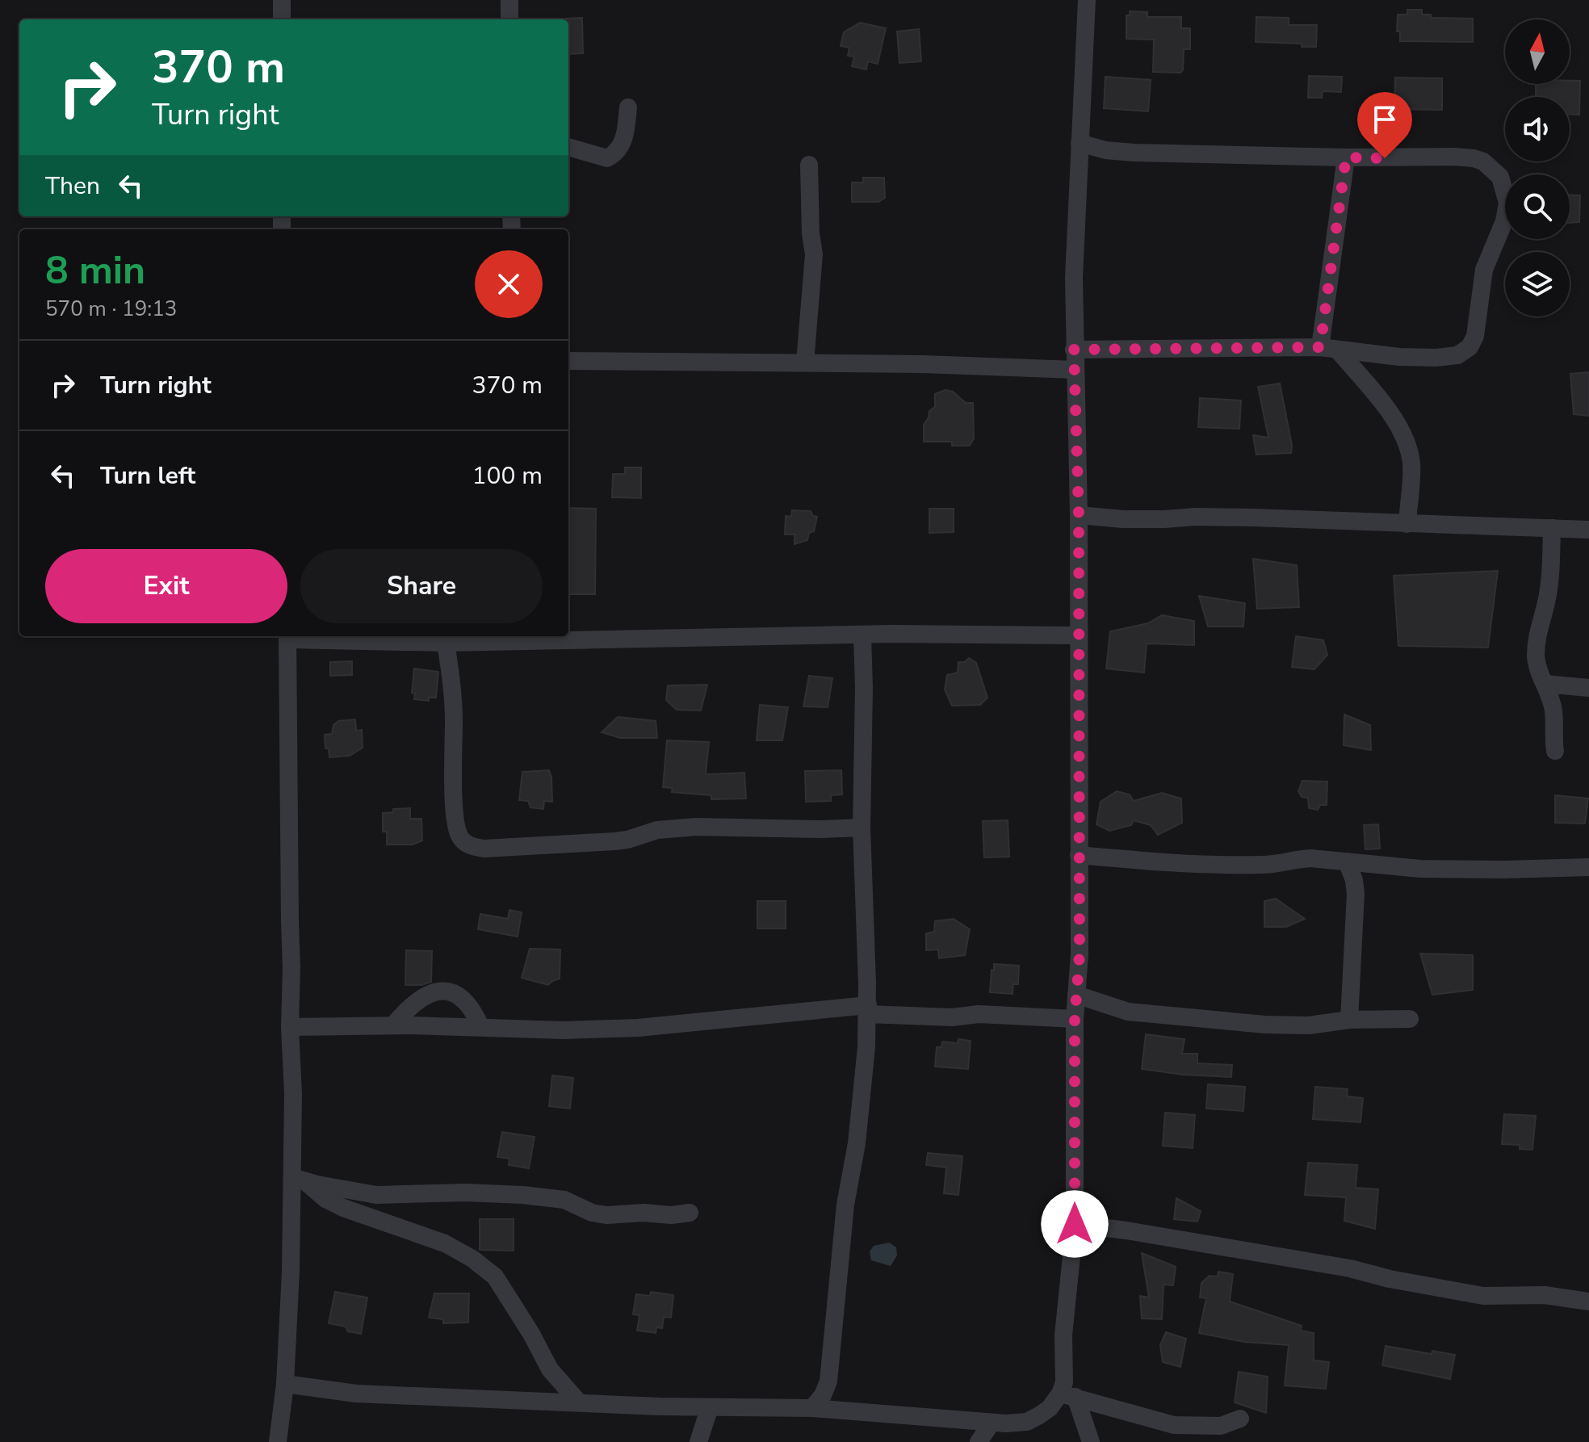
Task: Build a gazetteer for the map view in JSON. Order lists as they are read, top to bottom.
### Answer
{
  "north": "top",
  "page": {
    "turn": ["370 m", "Turn right"],
    "then": "Then",
    "heading": ["8 min", "570 m · 19:13"],
    "list": [
      {
        "name": "Turn right",
        "value": "370 m"
      },
      {
        "name": "Turn left",
        "value": "100 m"
      }
    ],
    "buttons": ["Exit", "Share"]
  }
}
